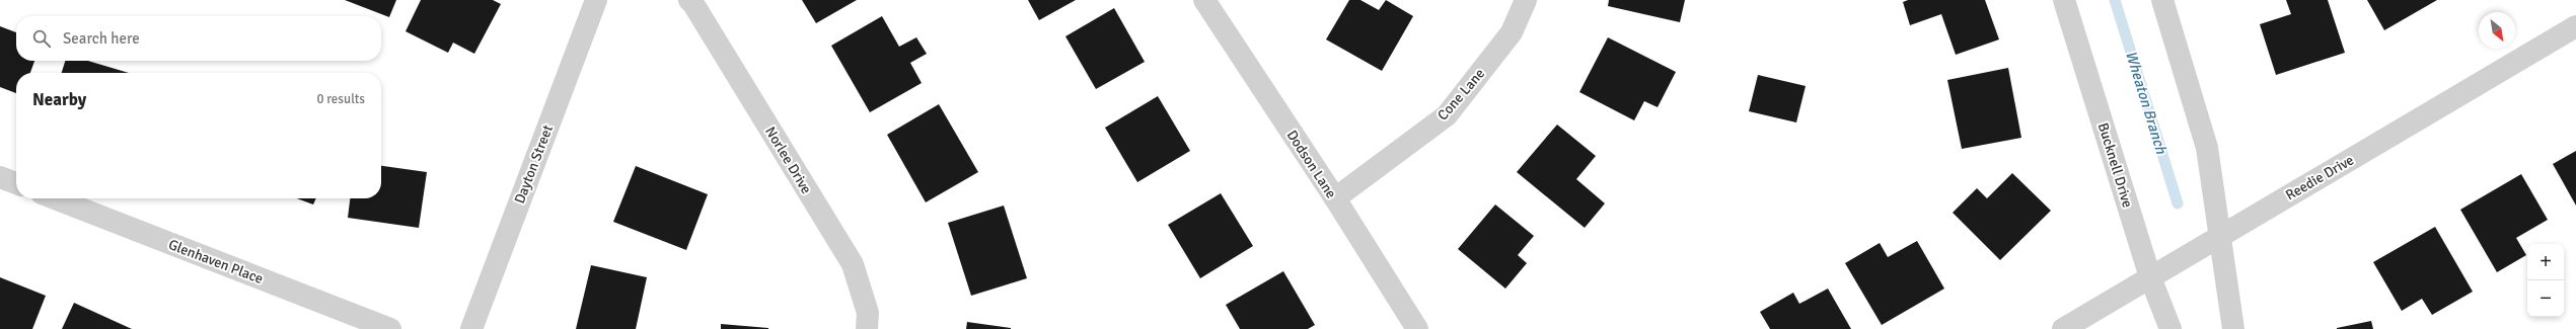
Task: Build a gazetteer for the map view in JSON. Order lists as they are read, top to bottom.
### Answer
{
  "streets": {
    "street": [
      "Cone Lane",
      "Norlee Drive",
      "Dayton Street",
      "Dodson Lane",
      "Bucknell Drive",
      "Reedie Drive",
      "Glenhaven Place"
    ]
  },
  "crossings": [
    ["Cone Lane", "Dodson Lane"],
    ["Bucknell Drive", "Reedie Drive"]
  ],
  "water": ["Wheaton Branch"],
  "north": "bottom right",
  "page": {
    "search": "Search here",
    "heading": ["Nearby", "0 results"],
    "map_buttons": ["+", "−"]
  }
}
